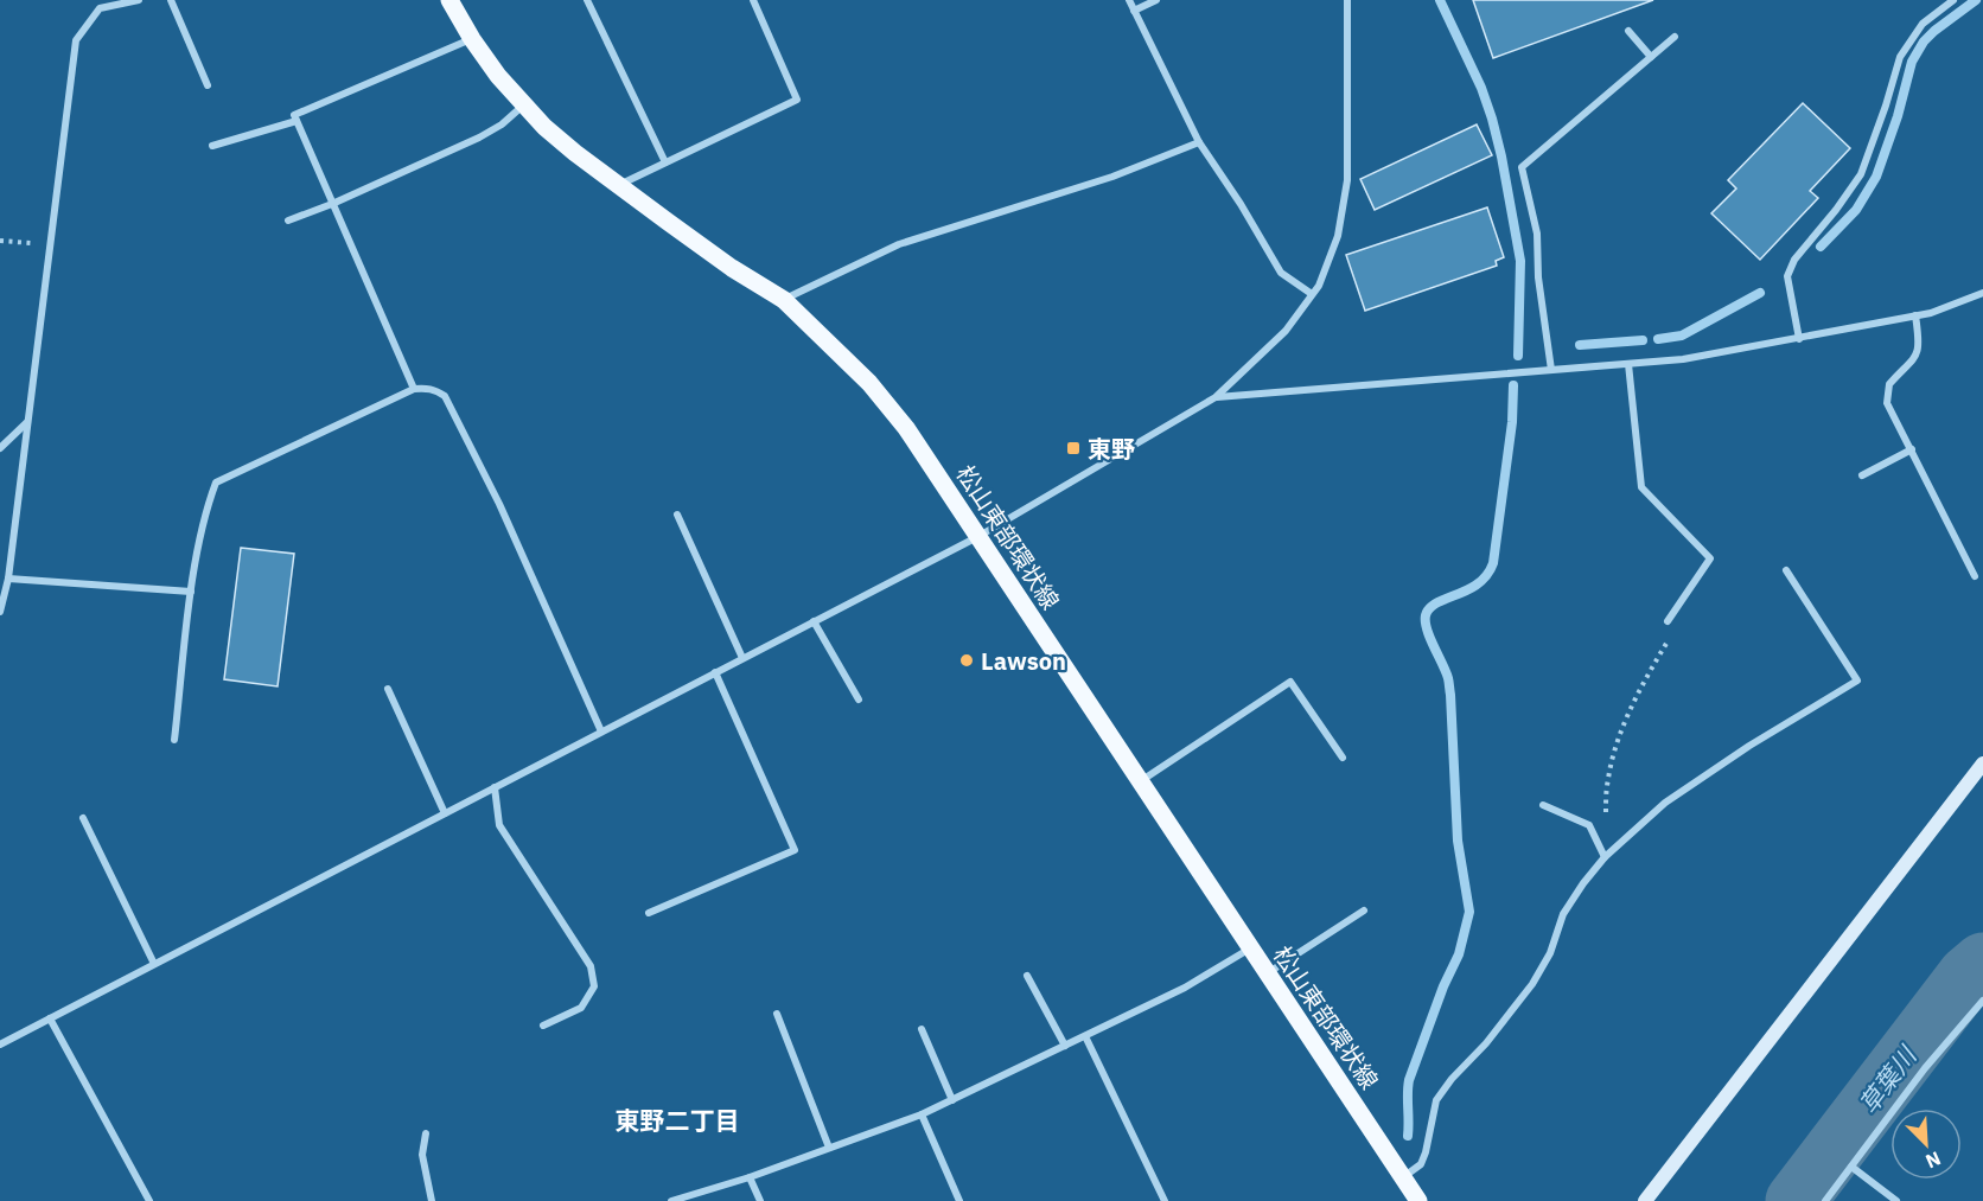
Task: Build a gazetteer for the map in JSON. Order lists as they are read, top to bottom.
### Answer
{
  "streets": {
    "main road": ["松山東部環状線"]
  },
  "districts": ["東野二丁目"],
  "water": ["草葉川"],
  "places": {
    "transit": ["東野"],
    "other": ["Lawson"]
  },
  "north": "bottom right"
}
